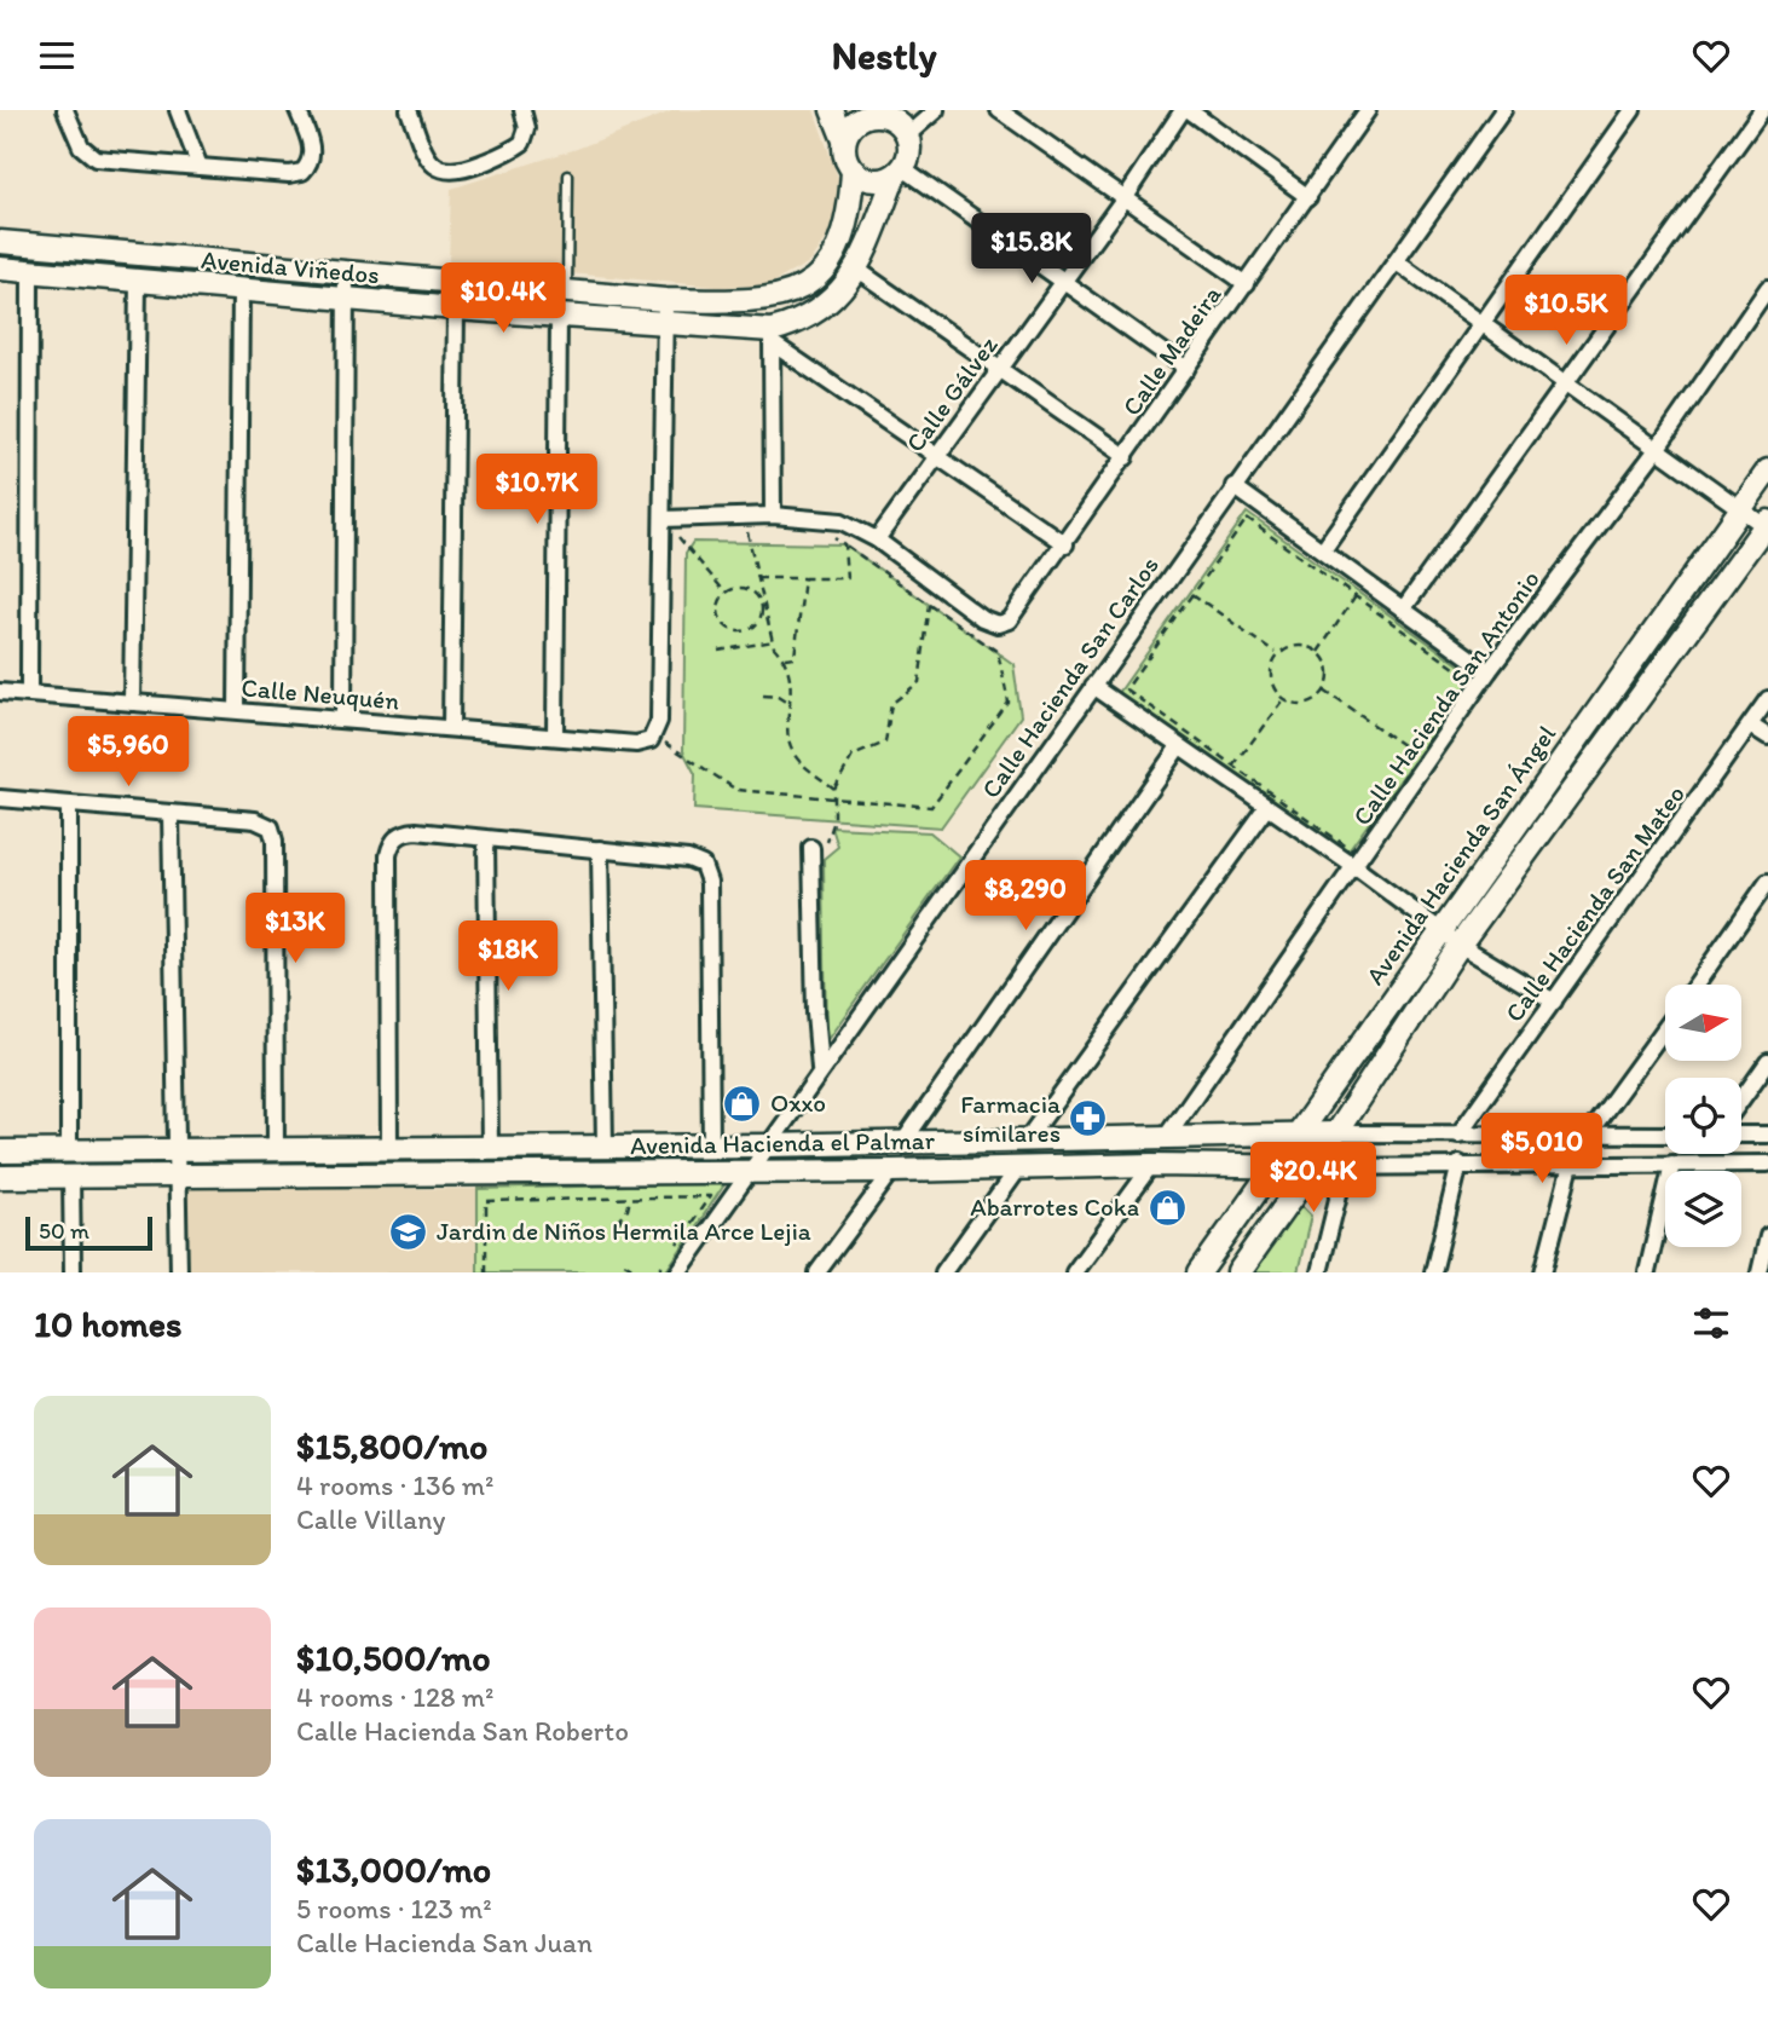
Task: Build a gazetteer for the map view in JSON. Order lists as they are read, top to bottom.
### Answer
{
  "streets": {
    "street": [
      "Avenida Viñedos",
      "Calle Madeira",
      "Calle Gálvez",
      "Calle Hacienda San Carlos",
      "Calle Neuquén",
      "Calle Hacienda San Antonio",
      "Avenida Hacienda San Ángel",
      "Calle Hacienda San Mateo",
      "Avenida Hacienda el Palmar"
    ]
  },
  "crossings": [
    ["Calle Madeira", "Calle Gálvez"],
    ["Calle Hacienda San Carlos", "Avenida Hacienda el Palmar"],
    ["Calle Hacienda San Antonio", "Avenida Hacienda el Palmar"],
    ["Avenida Hacienda San Ángel", "Avenida Hacienda el Palmar"],
    ["Calle Hacienda San Mateo", "Avenida Hacienda el Palmar"]
  ],
  "places": {
    "shop": ["Oxxo", "Abarrotes Coka"],
    "pharmacy": ["Farmacia símilares"],
    "school or university": ["Jardin de Niños Hermila Arce Lejia"]
  },
  "scale_bar": "50 m",
  "north": "right",
  "page": {
    "header": "Nestly",
    "price": [
      "$15.8K",
      "$10.4K",
      "$10.5K",
      "$10.7K",
      "$5,960",
      "$8,290",
      "$13K",
      "$18K",
      "$5,010",
      "$20.4K"
    ],
    "scale": "50 m",
    "heading": "10 homes",
    "list": [
      {
        "name": "$15,800/mo",
        "note": "4 rooms · 136 m² · Calle Villany"
      },
      {
        "name": "$10,500/mo",
        "note": "4 rooms · 128 m² · Calle Hacienda San Roberto"
      },
      {
        "name": "$13,000/mo",
        "note": "5 rooms · 123 m² · Calle Hacienda San Juan"
      }
    ]
  }
}
